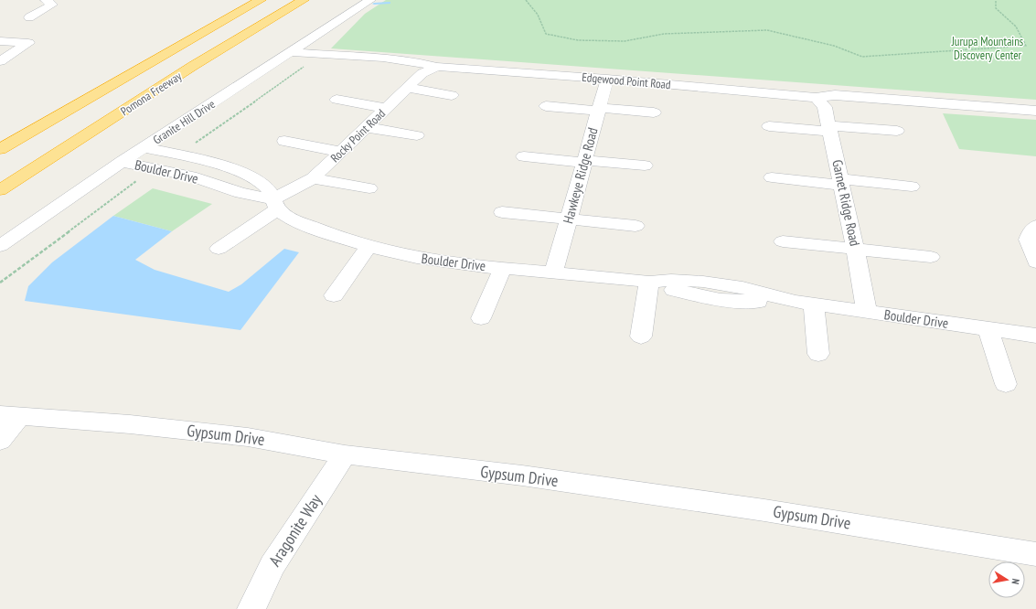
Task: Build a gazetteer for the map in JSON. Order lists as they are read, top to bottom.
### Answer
{
  "streets": {
    "highway": ["Pomona Freeway"],
    "street": [
      "Edgewood Point Road",
      "Granite Hill Drive",
      "Rocky Point Road",
      "Boulder Drive",
      "Hawkeye Ridge Road",
      "Garnet Ridge Road",
      "Gypsum Drive",
      "Aragonite Way"
    ]
  },
  "crossings": [
    ["Edgewood Point Road", "Granite Hill Drive"],
    ["Edgewood Point Road", "Rocky Point Road"],
    ["Edgewood Point Road", "Hawkeye Ridge Road"],
    ["Edgewood Point Road", "Garnet Ridge Road"],
    ["Granite Hill Drive", "Boulder Drive"],
    ["Rocky Point Road", "Boulder Drive"],
    ["Boulder Drive", "Hawkeye Ridge Road"],
    ["Boulder Drive", "Garnet Ridge Road"],
    ["Gypsum Drive", "Aragonite Way"]
  ],
  "parks": ["Jurupa Mountains Discovery Center"],
  "north": "right"
}
